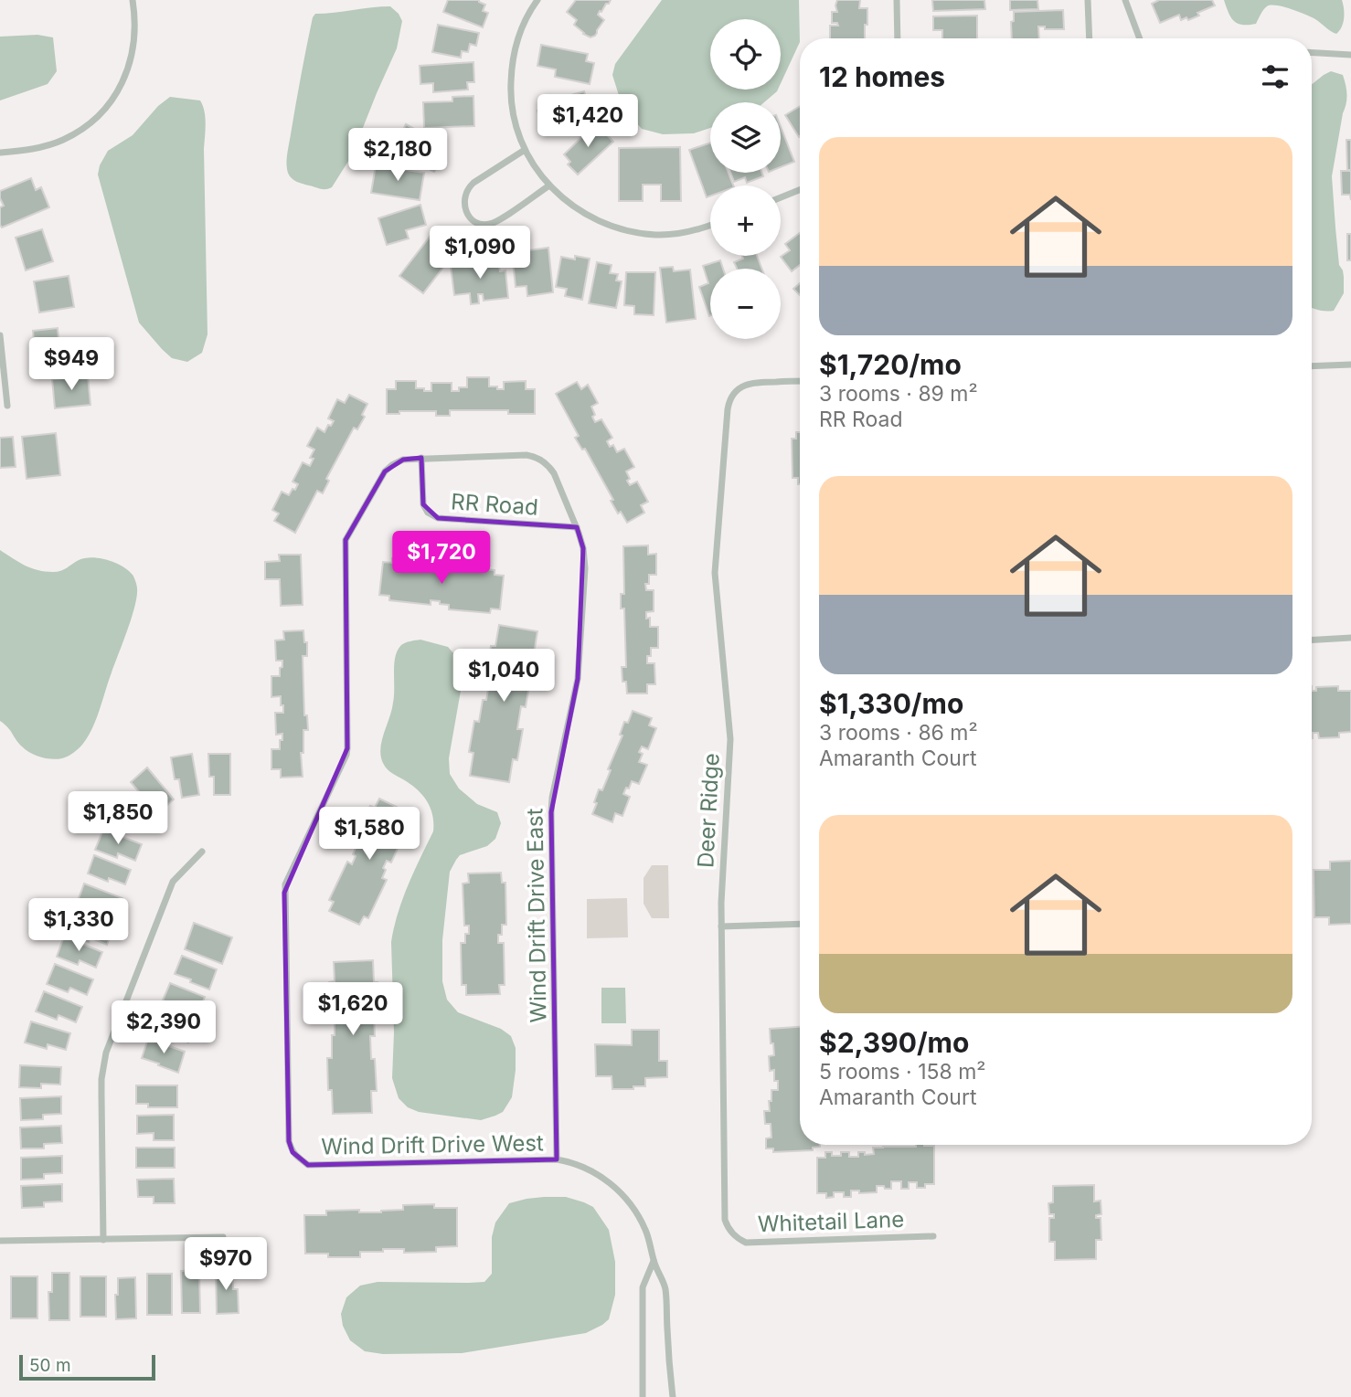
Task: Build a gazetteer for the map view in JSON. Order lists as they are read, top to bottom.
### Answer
{
  "streets": {
    "street": [
      "RR Road",
      "Deer Ridge",
      "Wind Drift Drive East",
      "Wind Drift Drive West",
      "Whitetail Lane"
    ]
  },
  "crossings": [
    ["RR Road", "Wind Drift Drive East"],
    ["RR Road", "Wind Drift Drive West"],
    ["Deer Ridge", "Whitetail Lane"],
    ["Wind Drift Drive East", "Wind Drift Drive West"]
  ],
  "scale_bar": "50 m",
  "page": {
    "map_buttons": ["+", "−"],
    "heading": "12 homes",
    "price": [
      "$1,420",
      "$2,180",
      "$1,090",
      "$949",
      "$1,720",
      "$1,040",
      "$1,850",
      "$1,580",
      "$1,330",
      "$1,620",
      "$2,390",
      "$970"
    ],
    "list": [
      {
        "name": "$1,720/mo",
        "note": "3 rooms · 89 m² · RR Road"
      },
      {
        "name": "$1,330/mo",
        "note": "3 rooms · 86 m² · Amaranth Court"
      },
      {
        "name": "$2,390/mo",
        "note": "5 rooms · 158 m² · Amaranth Court"
      }
    ],
    "scale": "50 m"
  }
}
